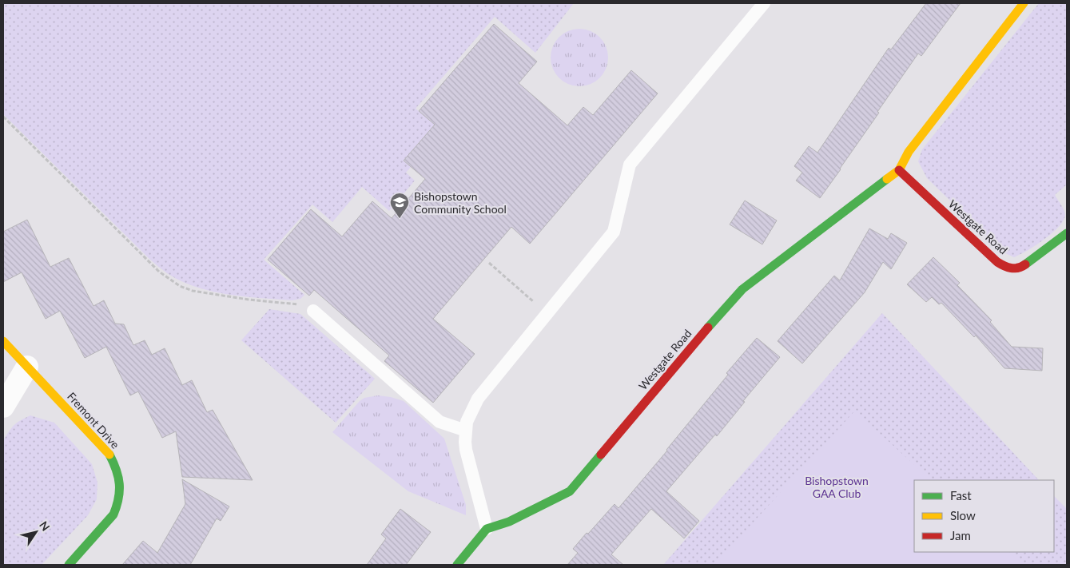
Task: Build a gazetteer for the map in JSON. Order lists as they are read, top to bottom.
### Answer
{
  "streets": {
    "street": ["Westgate Road", "Fremont Drive"]
  },
  "parks": ["Bishopstown GAA Club"],
  "places": {
    "school or university": ["Bishopstown Community School"]
  },
  "legend": ["Fast", "Slow", "Jam"],
  "north": "top right"
}
